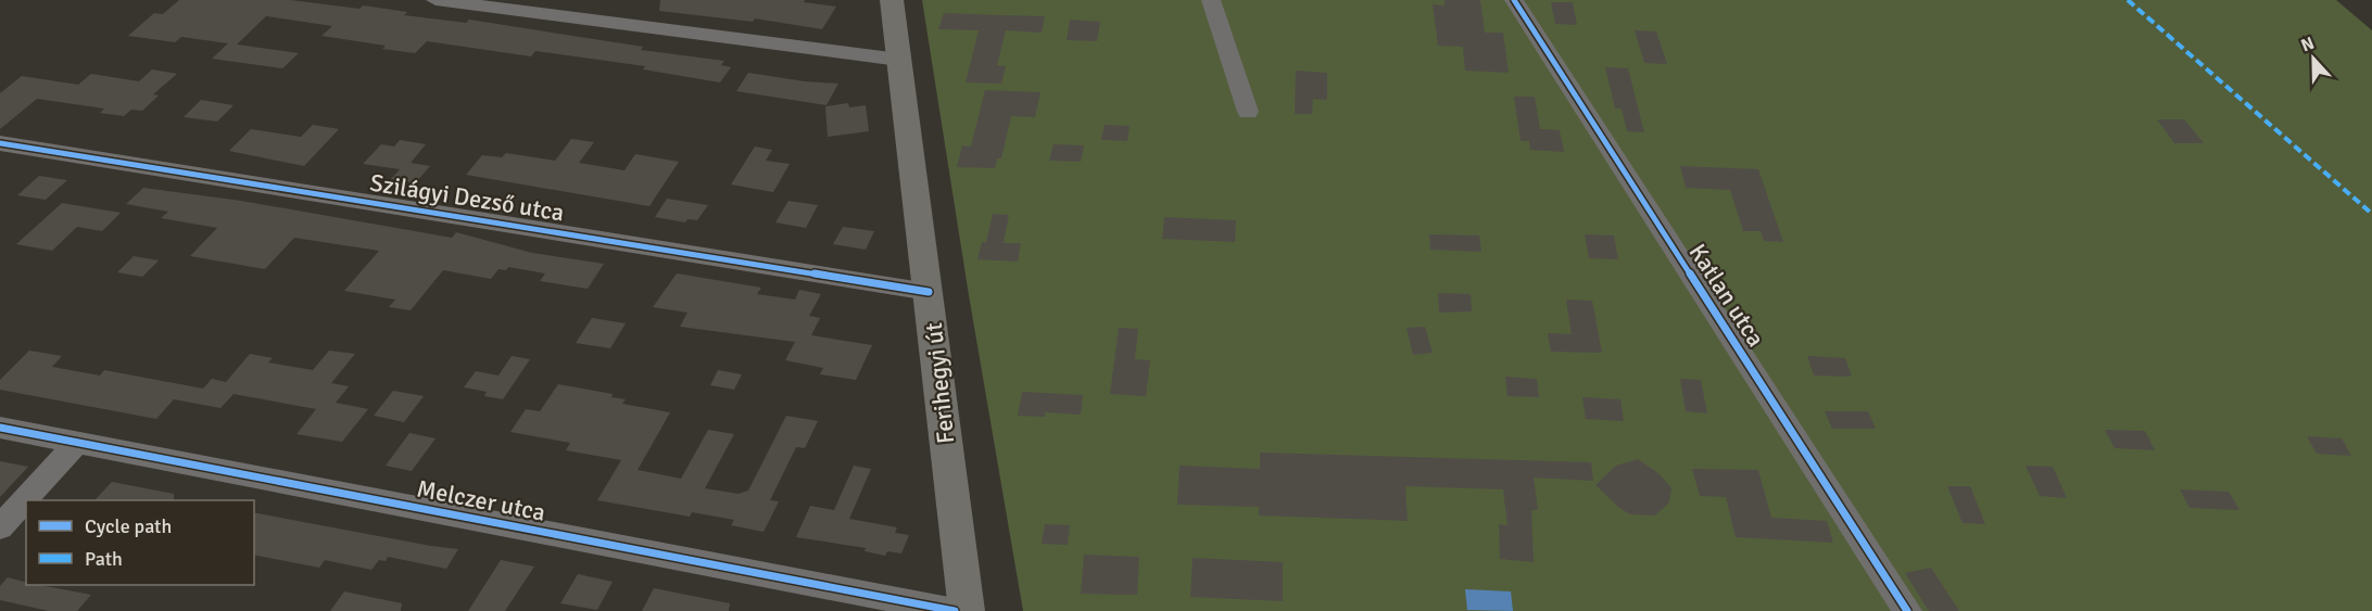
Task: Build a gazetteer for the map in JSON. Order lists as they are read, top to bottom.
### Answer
{
  "streets": {
    "main road": ["Ferihegyi út"],
    "street": ["Szilágyi Dezső utca", "Katlan utca", "Melczer utca"]
  },
  "crossings": [
    ["Szilágyi Dezső utca", "Ferihegyi út"]
  ],
  "legend": ["Cycle path", "Path"],
  "north": "top"
}
